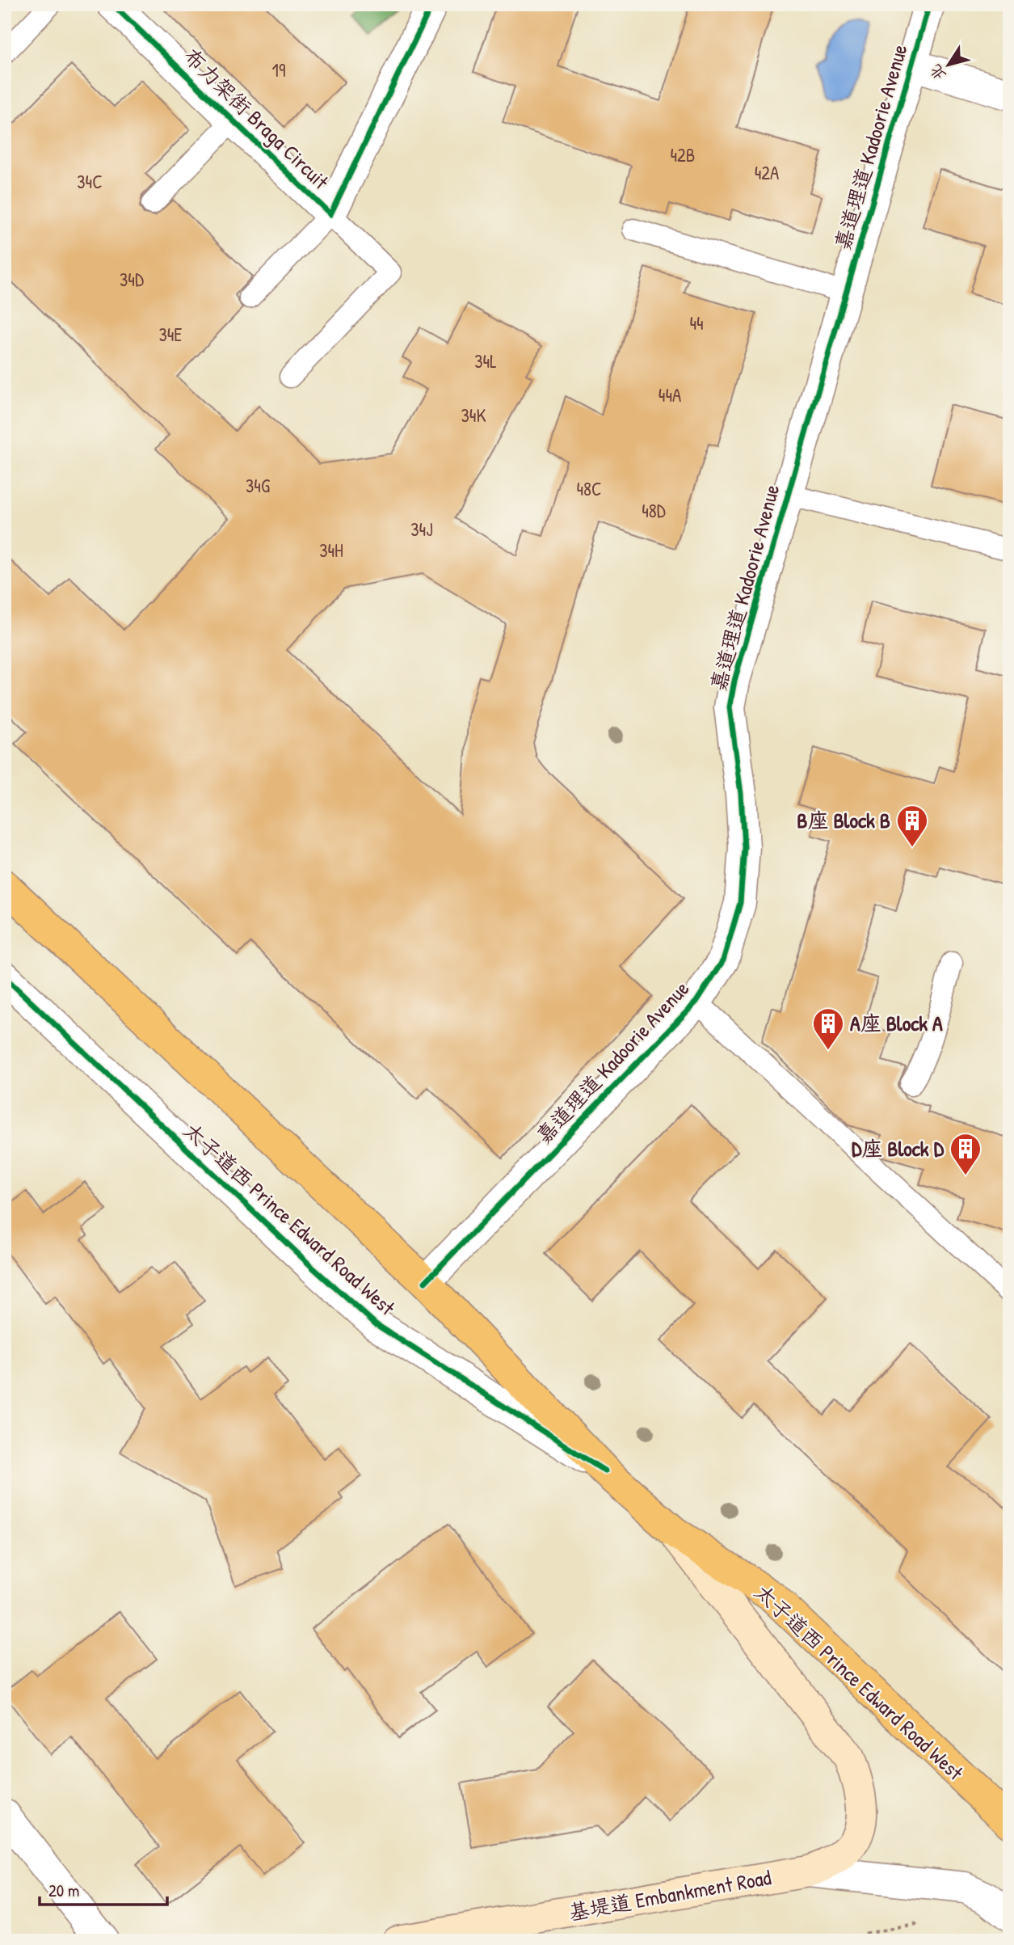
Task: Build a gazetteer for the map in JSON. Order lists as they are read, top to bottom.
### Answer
{
  "streets": {
    "main road": ["太子道西 Prince Edward Road West", "基堤道 Embankment Road"],
    "street": ["布力架街 Braga Circuit", "嘉道理道 Kadoorie Avenue"]
  },
  "crossings": [
    ["嘉道理道 Kadoorie Avenue", "太子道西 Prince Edward Road West"],
    ["太子道西 Prince Edward Road West", "基堤道 Embankment Road"]
  ],
  "places": {
    "building": ["B座 Block B", "A座 Block A", "D座 Block D"]
  },
  "house_numbers": [
    "19",
    "42B",
    "42A",
    "34C",
    "34D",
    "44",
    "34E",
    "34L",
    "44A",
    "34K",
    "34G",
    "48C",
    "48D",
    "34J",
    "34H"
  ],
  "scale_bar": "20 m",
  "north": "bottom left"
}
